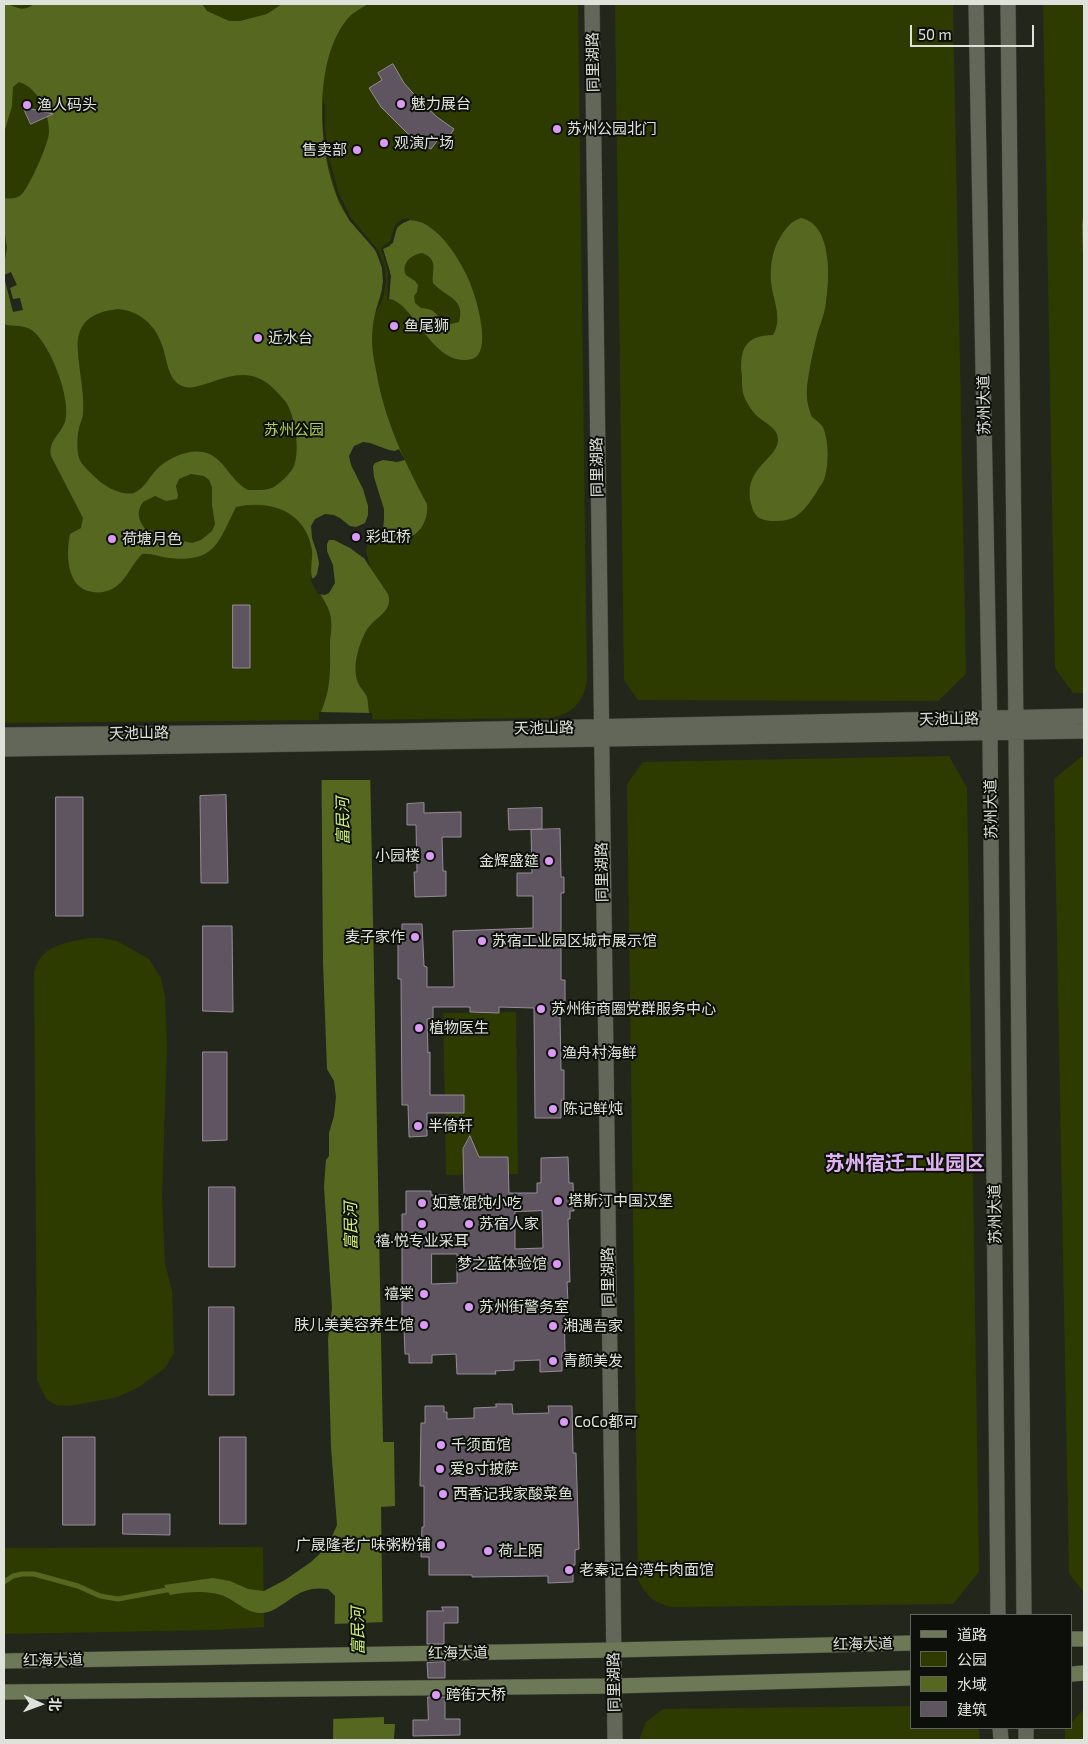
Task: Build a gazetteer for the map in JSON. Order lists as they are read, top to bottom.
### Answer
{
  "streets": {
    "main road": ["红海大道"],
    "street": ["同里湖路", "苏州大道", "天池山路"]
  },
  "crossings": [
    ["同里湖路", "天池山路"],
    ["同里湖路", "红海大道"],
    ["苏州大道", "天池山路"]
  ],
  "districts": ["苏州宿迁工业园区"],
  "water": ["富民河"],
  "parks": ["苏州公园"],
  "places": [
    "魅力展台",
    "渔人码头",
    "苏州公园北门",
    "观演广场",
    "售卖部",
    "鱼尾狮",
    "近水台",
    "彩虹桥",
    "荷塘月色",
    "小园楼",
    "金辉盛筵",
    "麦子家作",
    "苏宿工业园区城市展示馆",
    "苏州街商圈党群服务中心",
    "植物医生",
    "渔舟村海鲜",
    "陈记鲜炖",
    "半倚轩",
    "塔斯汀中国汉堡",
    "如意馄饨小吃",
    "禧·悦专业采耳",
    "苏宿人家",
    "梦之蓝体验馆",
    "禧棠",
    "苏州街警务室",
    "肤儿美美容养生馆",
    "湘遇吾家",
    "青颜美发",
    "CoCo都可",
    "千须面馆",
    "爱8寸披萨",
    "西香记我家酸菜鱼",
    "广晟隆老广味粥粉铺",
    "荷上陌",
    "老秦记台湾牛肉面馆",
    "跨街天桥"
  ],
  "legend": [
    "道路",
    "公园",
    "水域",
    "建筑"
  ],
  "scale_bar": "50 m",
  "north": "right"
}
